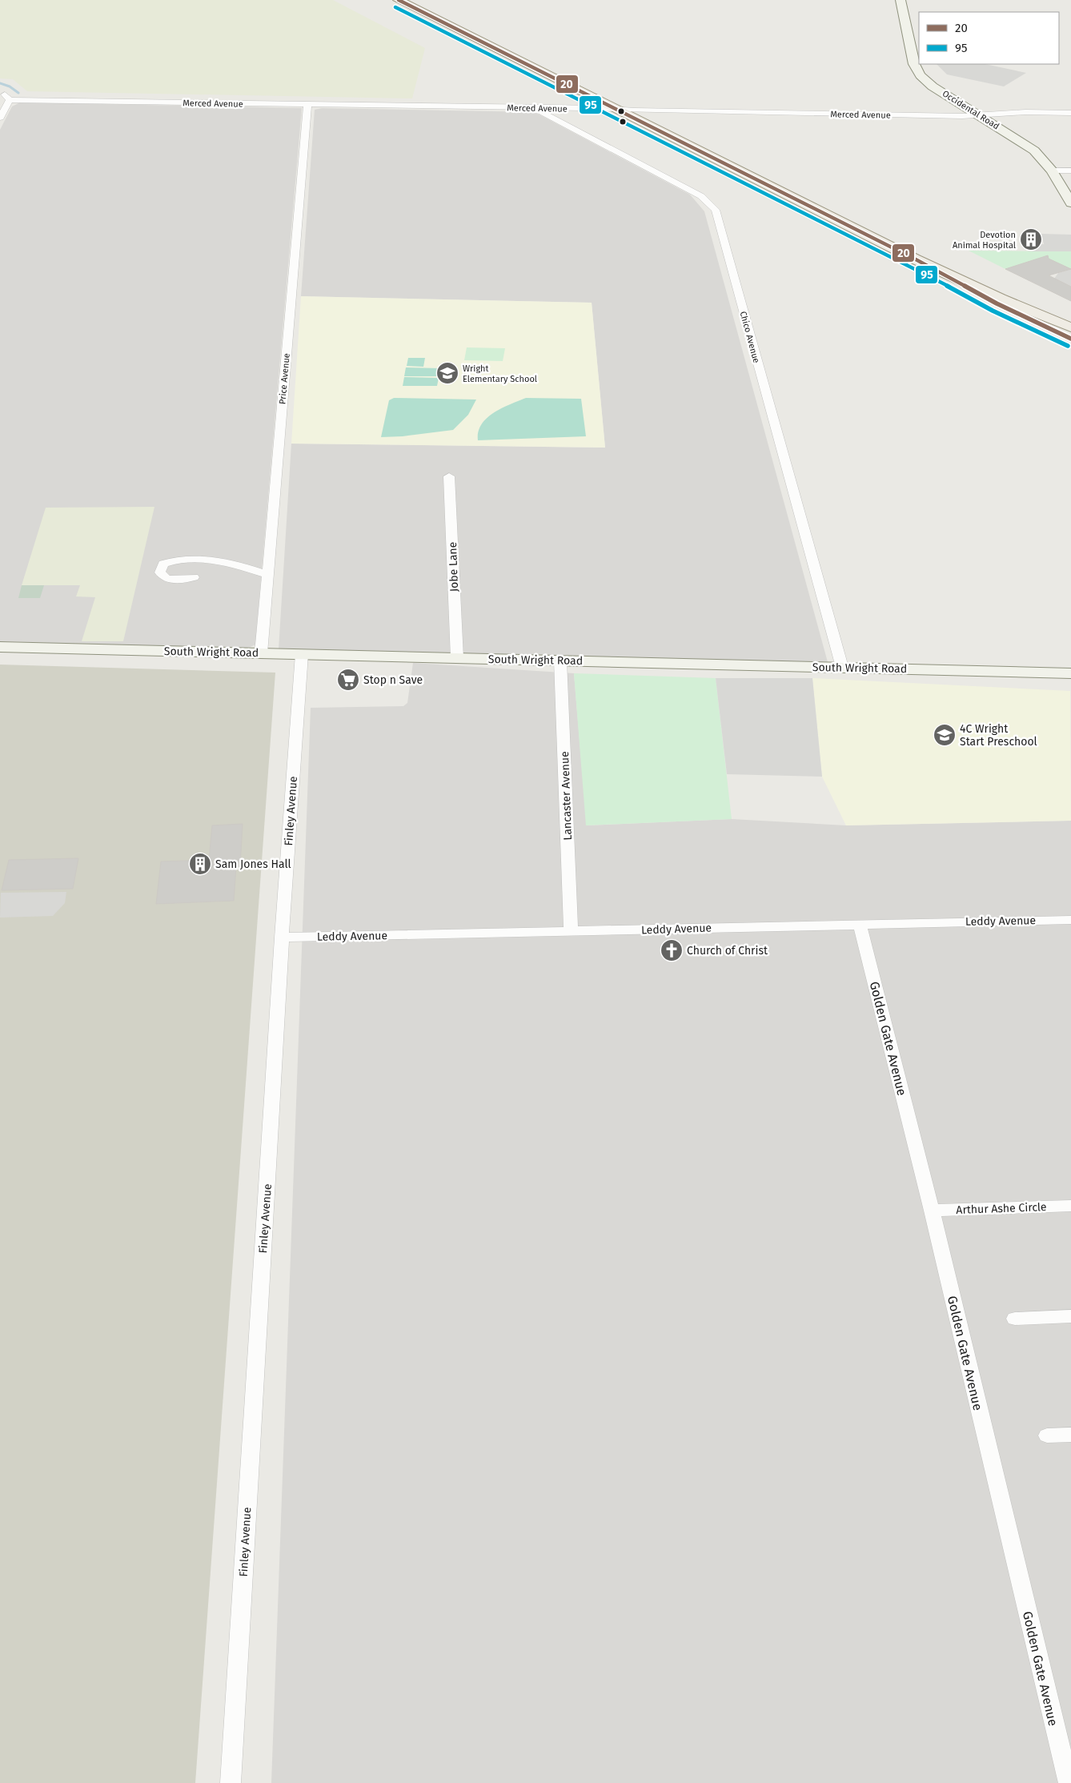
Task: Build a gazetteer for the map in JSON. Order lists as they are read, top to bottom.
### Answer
{
  "streets": {
    "main road": ["Occidental Road", "South Wright Road"],
    "street": [
      "Merced Avenue",
      "Chico Avenue",
      "Price Avenue",
      "Jobe Lane",
      "Lancaster Avenue",
      "Finley Avenue",
      "Leddy Avenue",
      "Golden Gate Avenue",
      "Arthur Ashe Circle"
    ]
  },
  "crossings": [
    ["Merced Avenue", "Occidental Road"],
    ["Merced Avenue", "Chico Avenue"],
    ["Merced Avenue", "Price Avenue"],
    ["Chico Avenue", "South Wright Road"],
    ["Price Avenue", "South Wright Road"],
    ["Jobe Lane", "South Wright Road"],
    ["South Wright Road", "Lancaster Avenue"],
    ["South Wright Road", "Finley Avenue"],
    ["Lancaster Avenue", "Leddy Avenue"],
    ["Finley Avenue", "Leddy Avenue"],
    ["Leddy Avenue", "Golden Gate Avenue"],
    ["Golden Gate Avenue", "Arthur Ashe Circle"]
  ],
  "places": {
    "building": ["Devotion Animal Hospital", "Sam Jones Hall"],
    "school or university": ["Wright Elementary School", "4C Wright Start Preschool"],
    "supermarket": ["Stop n Save"],
    "church": ["Church of Christ"]
  },
  "lines": ["transit line 20", "transit line 95"],
  "legend": ["20", "95"]
}
